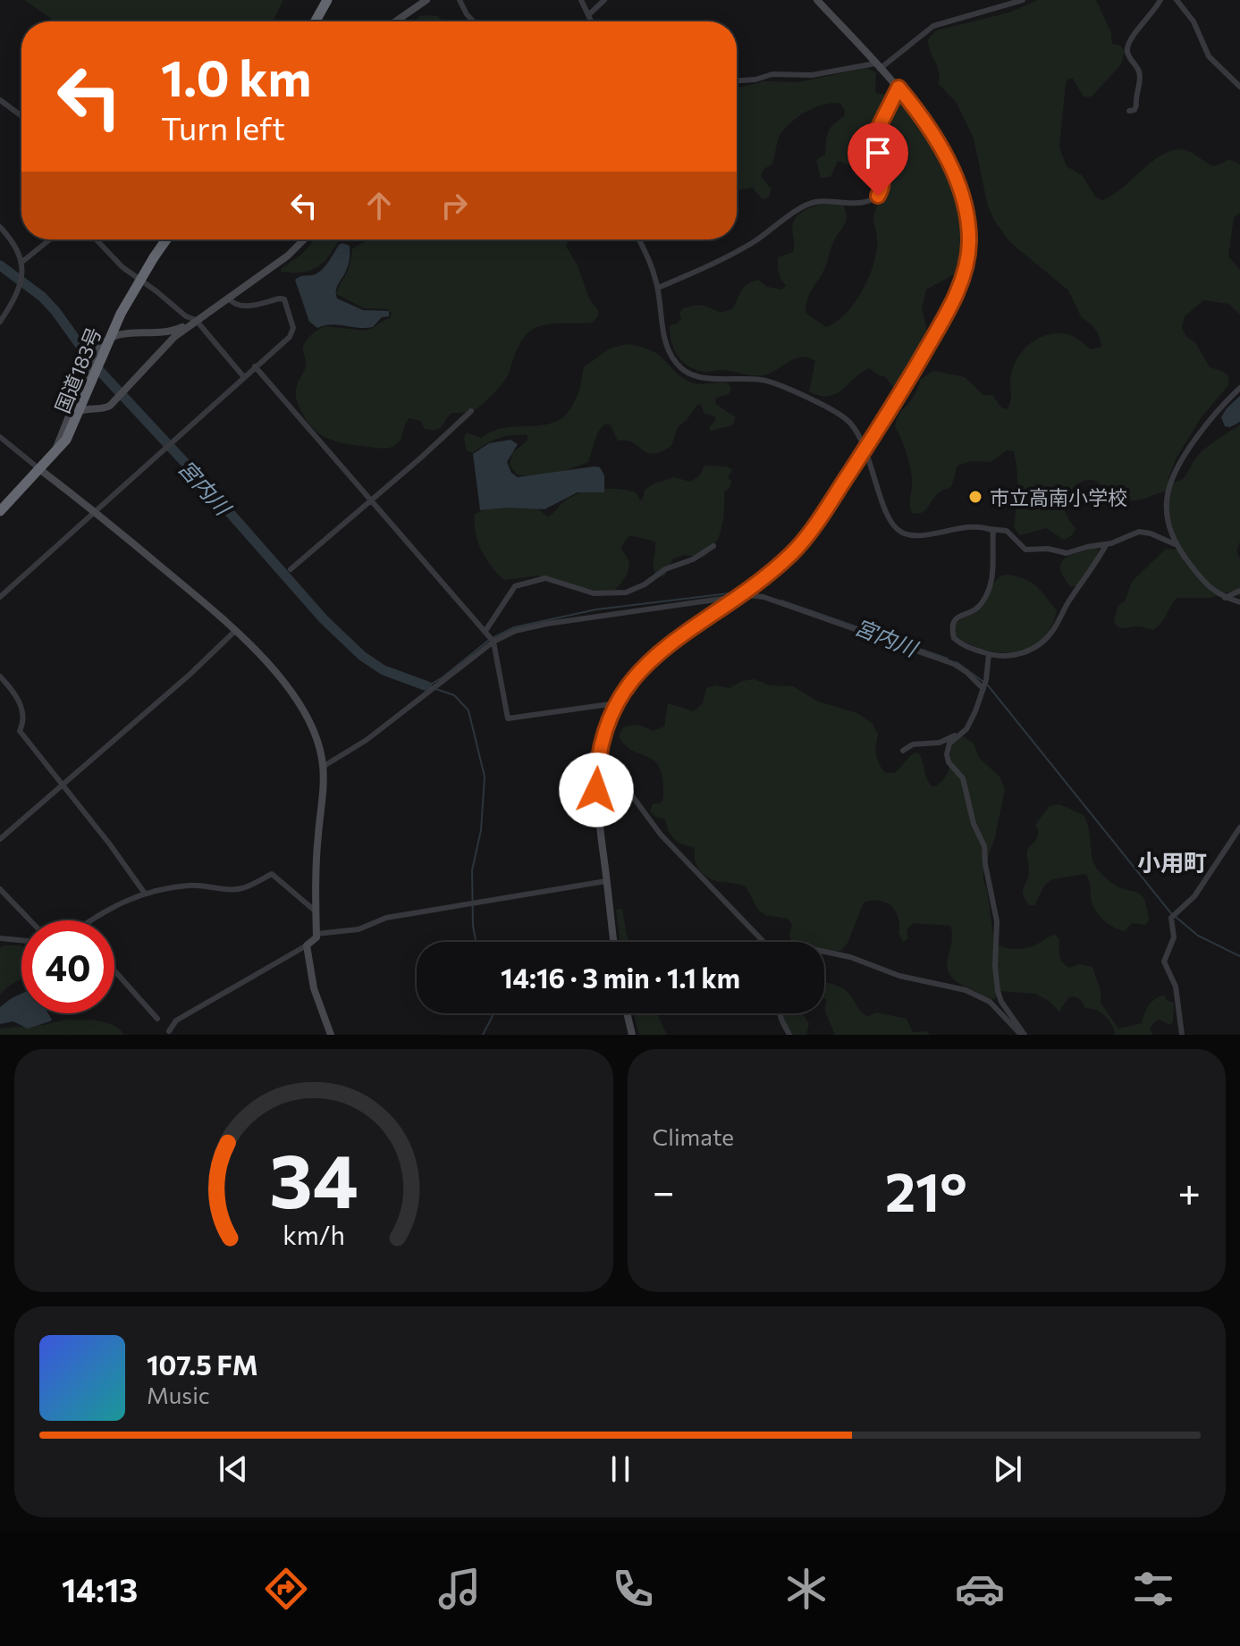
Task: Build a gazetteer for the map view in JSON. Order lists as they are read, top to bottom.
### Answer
{
  "streets": {
    "highway": ["国道183号"]
  },
  "districts": ["小用町"],
  "water": ["宮内川"],
  "places": ["市立高南小学校"],
  "page": {
    "turn": ["1.0 km", "Turn left"],
    "limit": "40",
    "trip": "14:16 · 3 min · 1.1 km",
    "tile": "Climate",
    "heat": ["−", "21°", "+"],
    "song": ["107.5 FM", "Music"],
    "tabs": "14:13",
    "gauge": ["34", "km/h"]
  }
}
